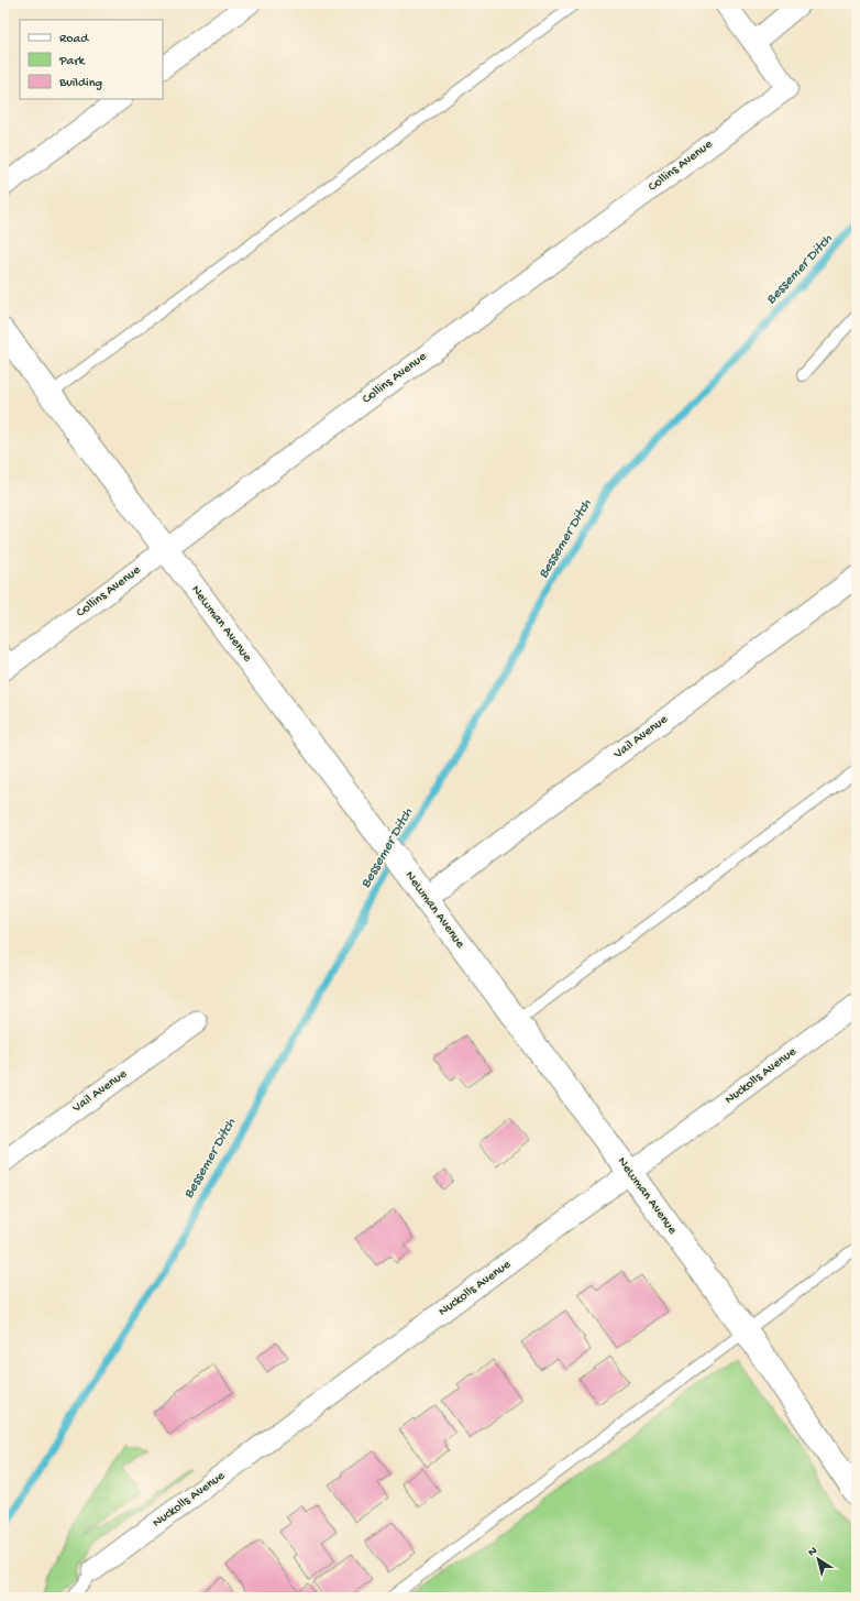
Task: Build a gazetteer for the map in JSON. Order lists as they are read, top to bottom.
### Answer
{
  "streets": {
    "street": [
      "Collins Avenue",
      "Newman Avenue",
      "Vail Avenue",
      "Nuckolls Avenue"
    ]
  },
  "crossings": [
    ["Collins Avenue", "Newman Avenue"],
    ["Newman Avenue", "Vail Avenue"],
    ["Newman Avenue", "Nuckolls Avenue"]
  ],
  "water": ["Bessemer Ditch"],
  "legend": ["Road", "Park", "Building"],
  "north": "top left"
}
